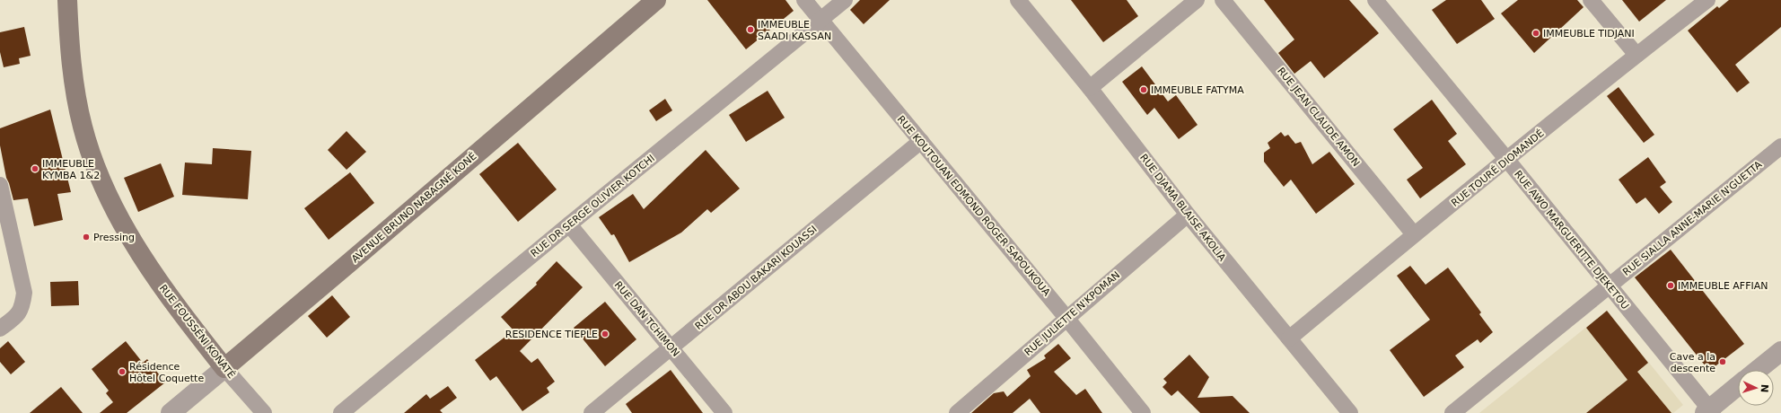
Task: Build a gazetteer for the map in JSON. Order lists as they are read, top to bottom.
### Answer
{
  "streets": {
    "main road": ["AVENUE BRUNO NABAGNÉ KONÉ", "RUE FOUSSÉNI KONATÉ"],
    "street": [
      "RUE JEAN CLAUDE AMON",
      "RUE TOURÉ DIOMANDÉ",
      "RUE DR SERGE OLIVIER KOTCHI",
      "RUE KOUTOUAN EDMOND ROGER SAPOUKOUA",
      "RUE DJAMA BLAISE AKOLIA",
      "RUE SIALLA ANNE-MARIE N'GUETTA",
      "RUE AWO MARGUERITTE DJEKETOU",
      "RUE DR ABOU BAKARI KOUASSI",
      "RUE JULIETTE N'KPOMAN",
      "RUE DAN TCHIMON"
    ]
  },
  "crossings": [
    ["RUE JEAN CLAUDE AMON", "RUE TOURÉ DIOMANDÉ"],
    ["RUE TOURÉ DIOMANDÉ", "RUE DJAMA BLAISE AKOLIA"],
    ["RUE TOURÉ DIOMANDÉ", "RUE AWO MARGUERITTE DJEKETOU"],
    ["RUE DR SERGE OLIVIER KOTCHI", "RUE KOUTOUAN EDMOND ROGER SAPOUKOUA"],
    ["RUE DR SERGE OLIVIER KOTCHI", "RUE DAN TCHIMON"],
    ["RUE KOUTOUAN EDMOND ROGER SAPOUKOUA", "RUE DR ABOU BAKARI KOUASSI"],
    ["RUE KOUTOUAN EDMOND ROGER SAPOUKOUA", "RUE JULIETTE N'KPOMAN"],
    ["AVENUE BRUNO NABAGNÉ KONÉ", "RUE FOUSSÉNI KONATÉ"],
    ["RUE DJAMA BLAISE AKOLIA", "RUE JULIETTE N'KPOMAN"],
    ["RUE SIALLA ANNE-MARIE N'GUETTA", "RUE AWO MARGUERITTE DJEKETOU"],
    ["RUE DR ABOU BAKARI KOUASSI", "RUE DAN TCHIMON"]
  ],
  "places": [
    "IMMEUBLE SAADI KASSAN",
    "IMMEUBLE TIDJANI",
    "IMMEUBLE FATYMA",
    "IMMEUBLE KYMBA 1&2",
    "Pressing",
    "IMMEUBLE AFFIAN",
    "RESIDENCE TIEPLE",
    "Cave a la descente",
    "Résidence Hôtel Coquette"
  ],
  "north": "right"
}
